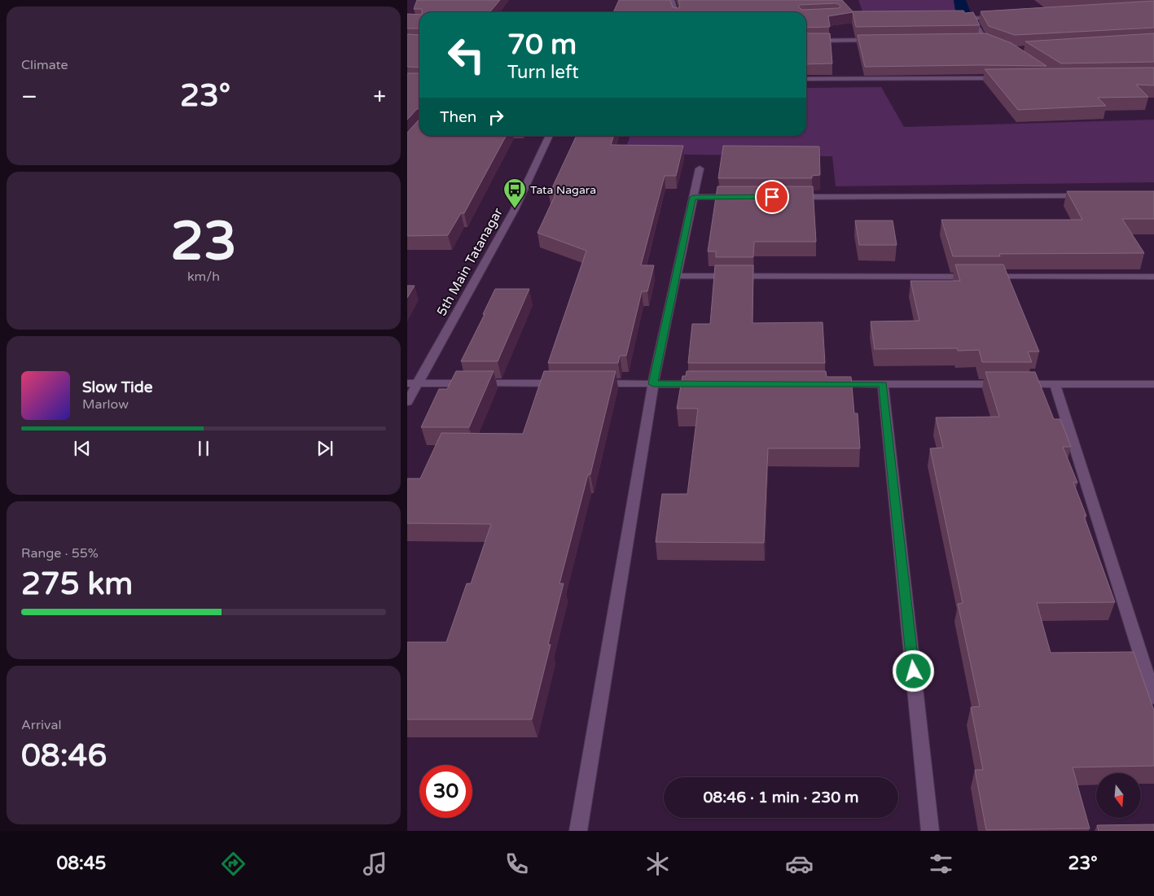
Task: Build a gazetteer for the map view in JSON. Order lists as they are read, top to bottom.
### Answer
{
  "streets": {
    "street": ["5th Main Tatanagar"]
  },
  "places": {
    "bus stop": ["Tata Nagara"]
  },
  "north": "bottom",
  "page": {
    "tile": [
      "Climate",
      ["23", "km/h"],
      ["Range · 55%", "275 km"],
      ["Arrival", "08:46"]
    ],
    "turn": ["70 m", "Turn left"],
    "heat": ["−", "23°", "+"],
    "then": "Then",
    "song": ["Slow Tide", "Marlow"],
    "limit": "30",
    "trip": "08:46 · 1 min · 230 m",
    "tabs": ["08:45", "23°"]
  }
}
